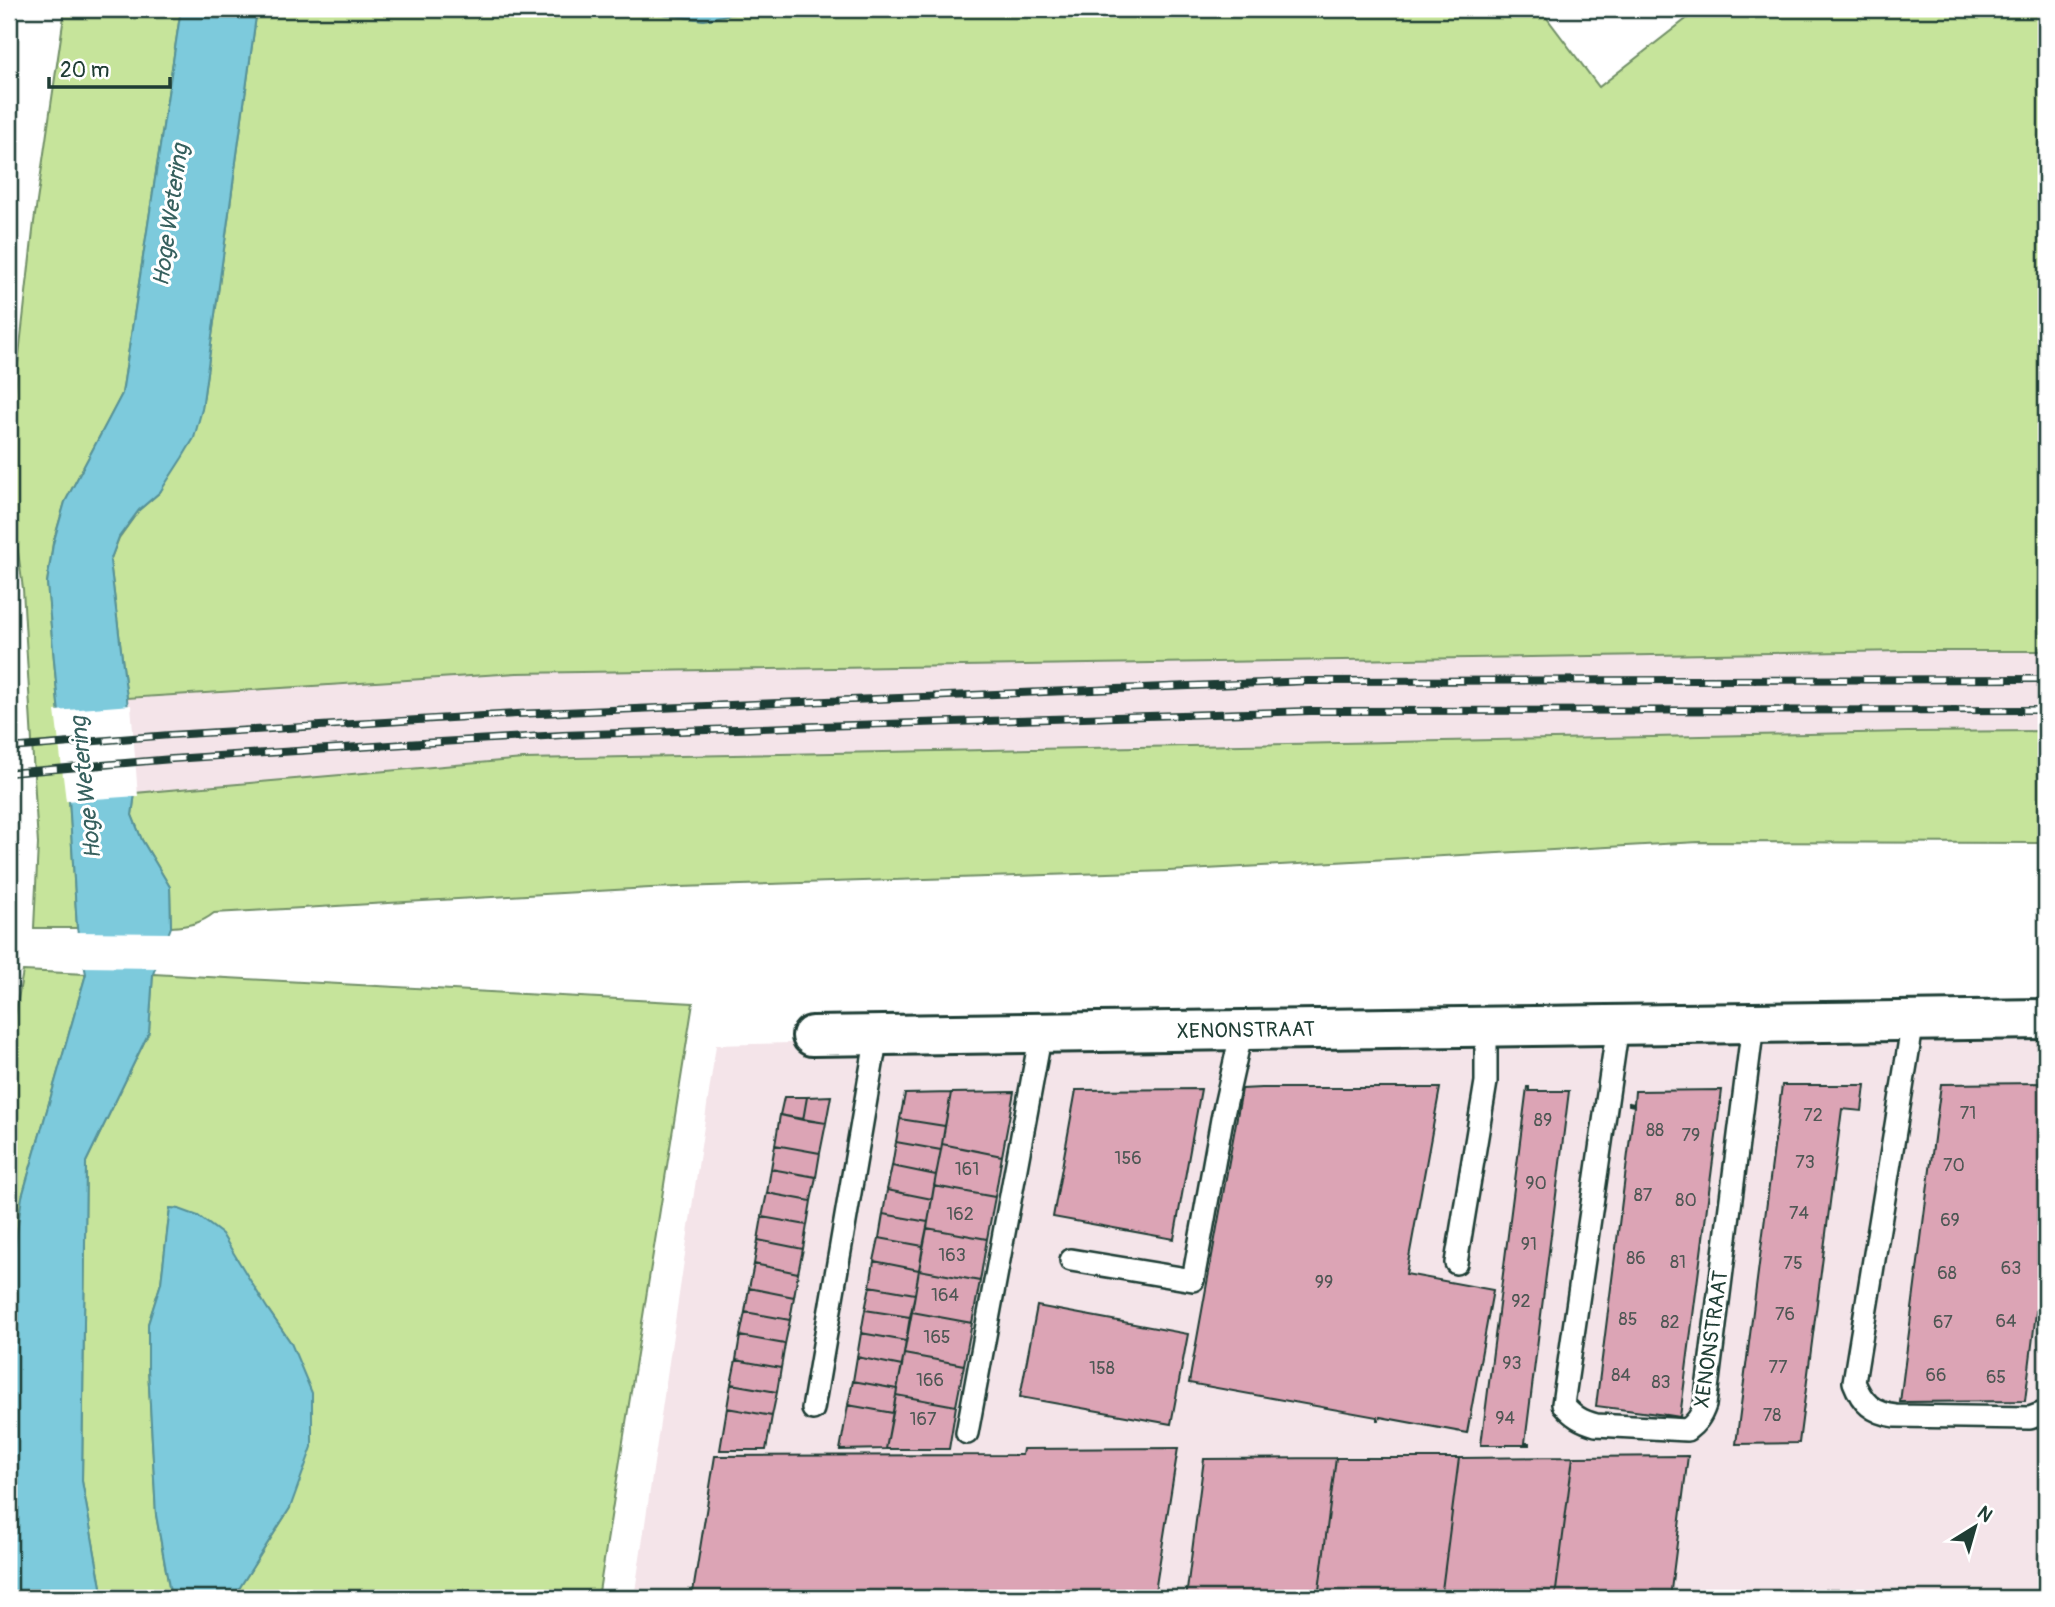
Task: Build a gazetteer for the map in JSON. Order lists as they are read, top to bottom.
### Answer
{
  "streets": {
    "street": ["XENONSTRAAT"]
  },
  "water": ["Hoge Wetering"],
  "house_numbers": [
    "71",
    "72",
    "89",
    "88",
    "79",
    "156",
    "73",
    "70",
    "161",
    "90",
    "87",
    "80",
    "74",
    "162",
    "69",
    "91",
    "163",
    "86",
    "81",
    "75",
    "63",
    "68",
    "99",
    "164",
    "92",
    "76",
    "85",
    "64",
    "82",
    "67",
    "165",
    "93",
    "77",
    "158",
    "84",
    "66",
    "65",
    "166",
    "83",
    "78",
    "94",
    "167"
  ],
  "scale_bar": "20 m",
  "north": "top right"
}
